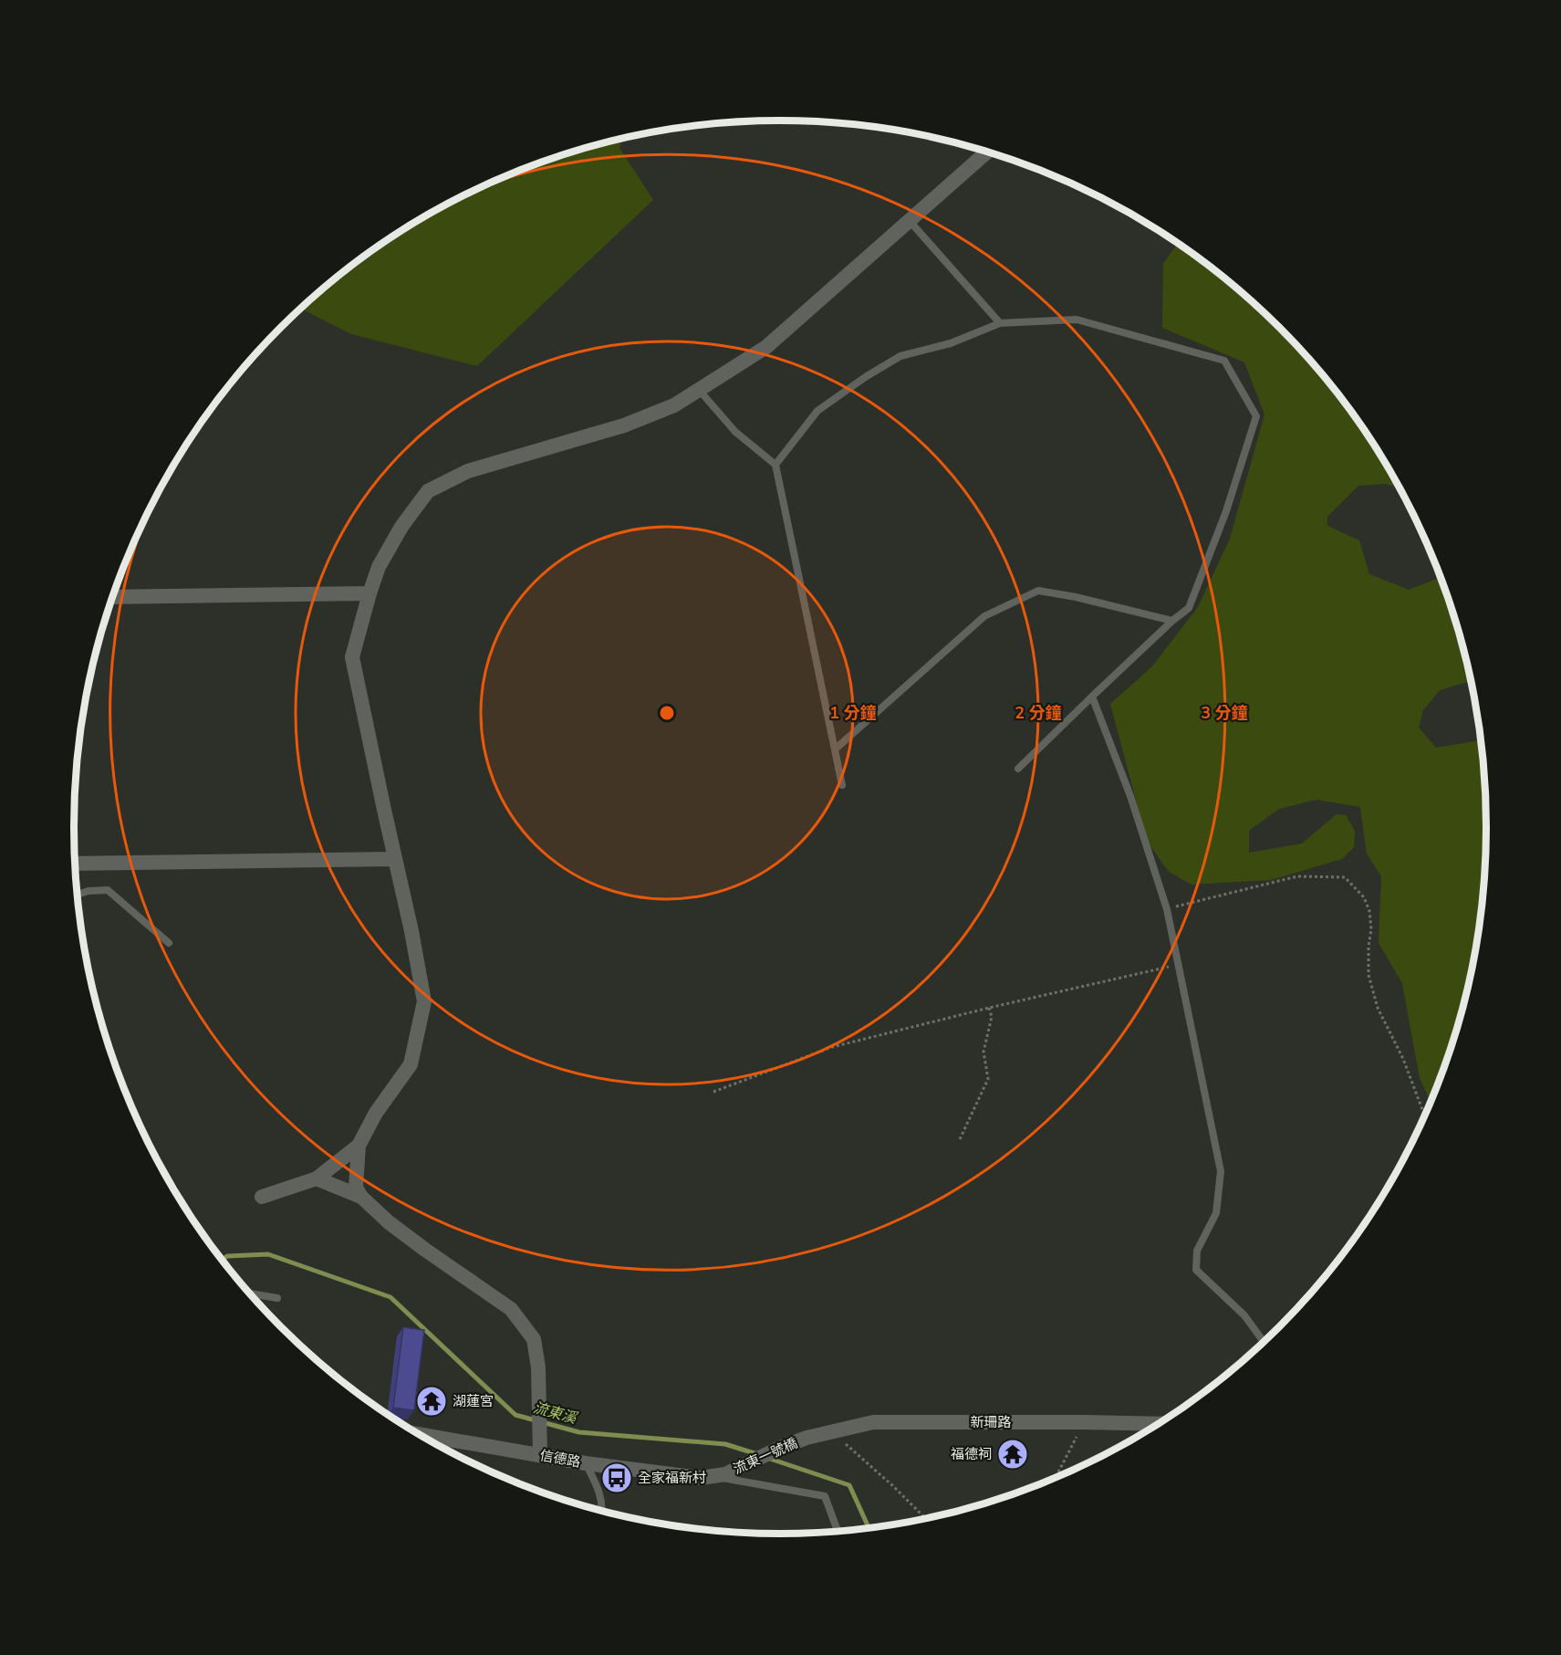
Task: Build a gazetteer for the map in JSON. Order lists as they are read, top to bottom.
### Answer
{
  "streets": {
    "street": ["新珊路", "流東一號橋", "信德路"]
  },
  "crossings": [
    ["新珊路", "流東一號橋"],
    ["流東一號橋", "信德路"]
  ],
  "water": ["流東溪"],
  "places": {
    "temple": ["湖蓮宮", "福德祠"],
    "bus stop": ["全家福新村"]
  },
  "rings": ["1 分鐘", "2 分鐘", "3 分鐘"]
}
